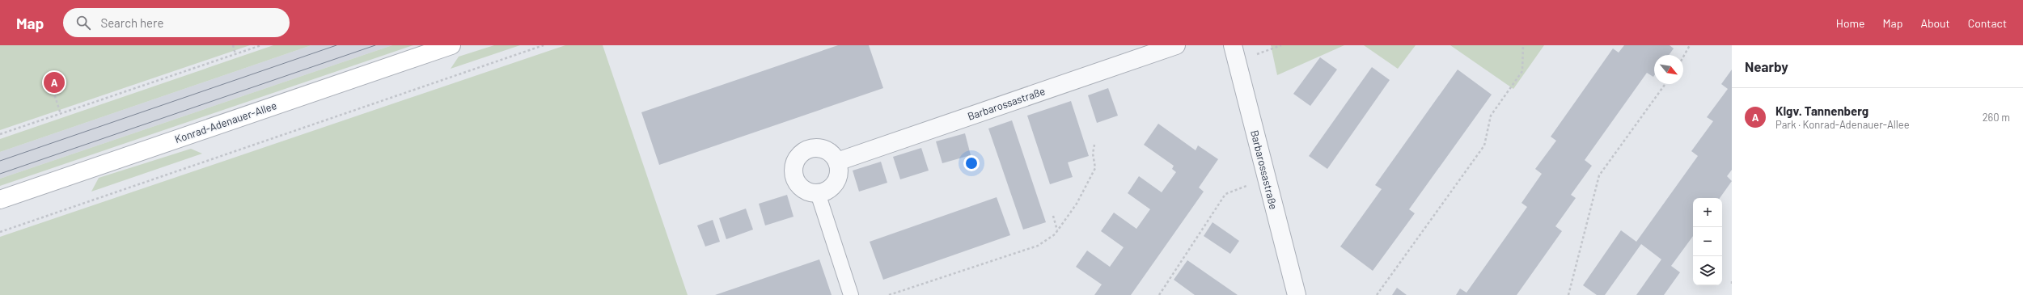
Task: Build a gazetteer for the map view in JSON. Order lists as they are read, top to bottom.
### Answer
{
  "streets": {
    "main road": ["Konrad-Adenauer-Allee"],
    "street": ["Barbarossastraße"]
  },
  "north": "bottom right",
  "page": {
    "header": "Map",
    "search": "Search here",
    "nav": [
      "Home",
      "Map",
      "About",
      "Contact"
    ],
    "heading": "Nearby",
    "pins": "A",
    "list": [
      {
        "mark": "A",
        "name": "Klgv. Tannenberg",
        "note": "Park · Konrad-Adenauer-Allee",
        "value": "260 m"
      }
    ],
    "map_buttons": ["+", "−"]
  }
}
